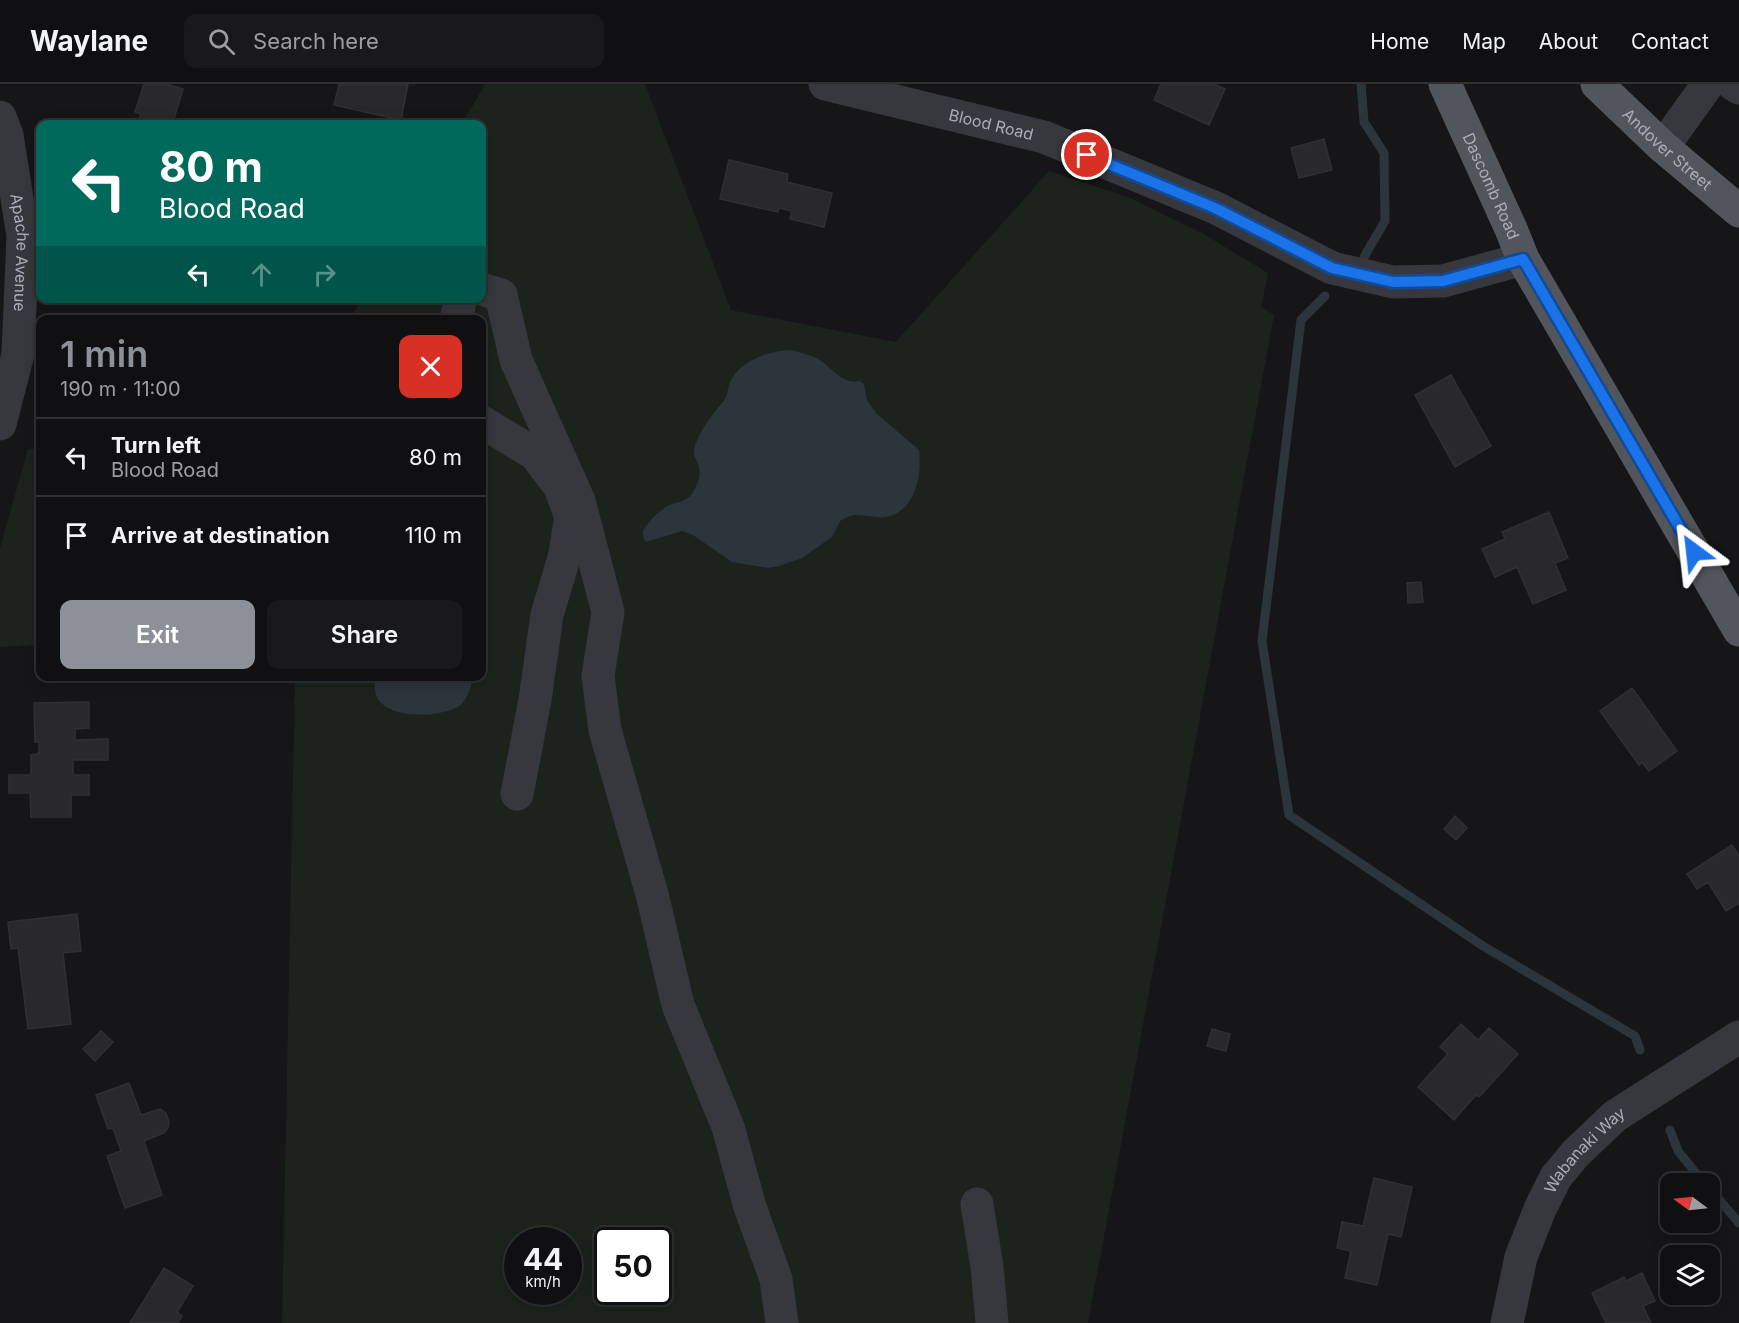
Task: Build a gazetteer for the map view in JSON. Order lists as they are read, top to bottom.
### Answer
{
  "streets": {
    "main road": ["Andover Street", "Dascomb Road"],
    "street": ["Blood Road", "Apache Avenue", "Wabanaki Way"]
  },
  "crossings": [
    ["Blood Road", "Dascomb Road"]
  ],
  "north": "left",
  "page": {
    "header": "Waylane",
    "search": "Search here",
    "nav": [
      "Home",
      "Map",
      "About",
      "Contact"
    ],
    "turn": ["80 m", "Blood Road"],
    "heading": ["1 min", "190 m · 11:00"],
    "list": [
      {
        "name": "Turn left",
        "note": "Blood Road",
        "value": "80 m"
      },
      {
        "name": "Arrive at destination",
        "value": "110 m"
      }
    ],
    "buttons": ["Exit", "Share"],
    "speed": "44 km/h",
    "limit": "50"
  }
}
